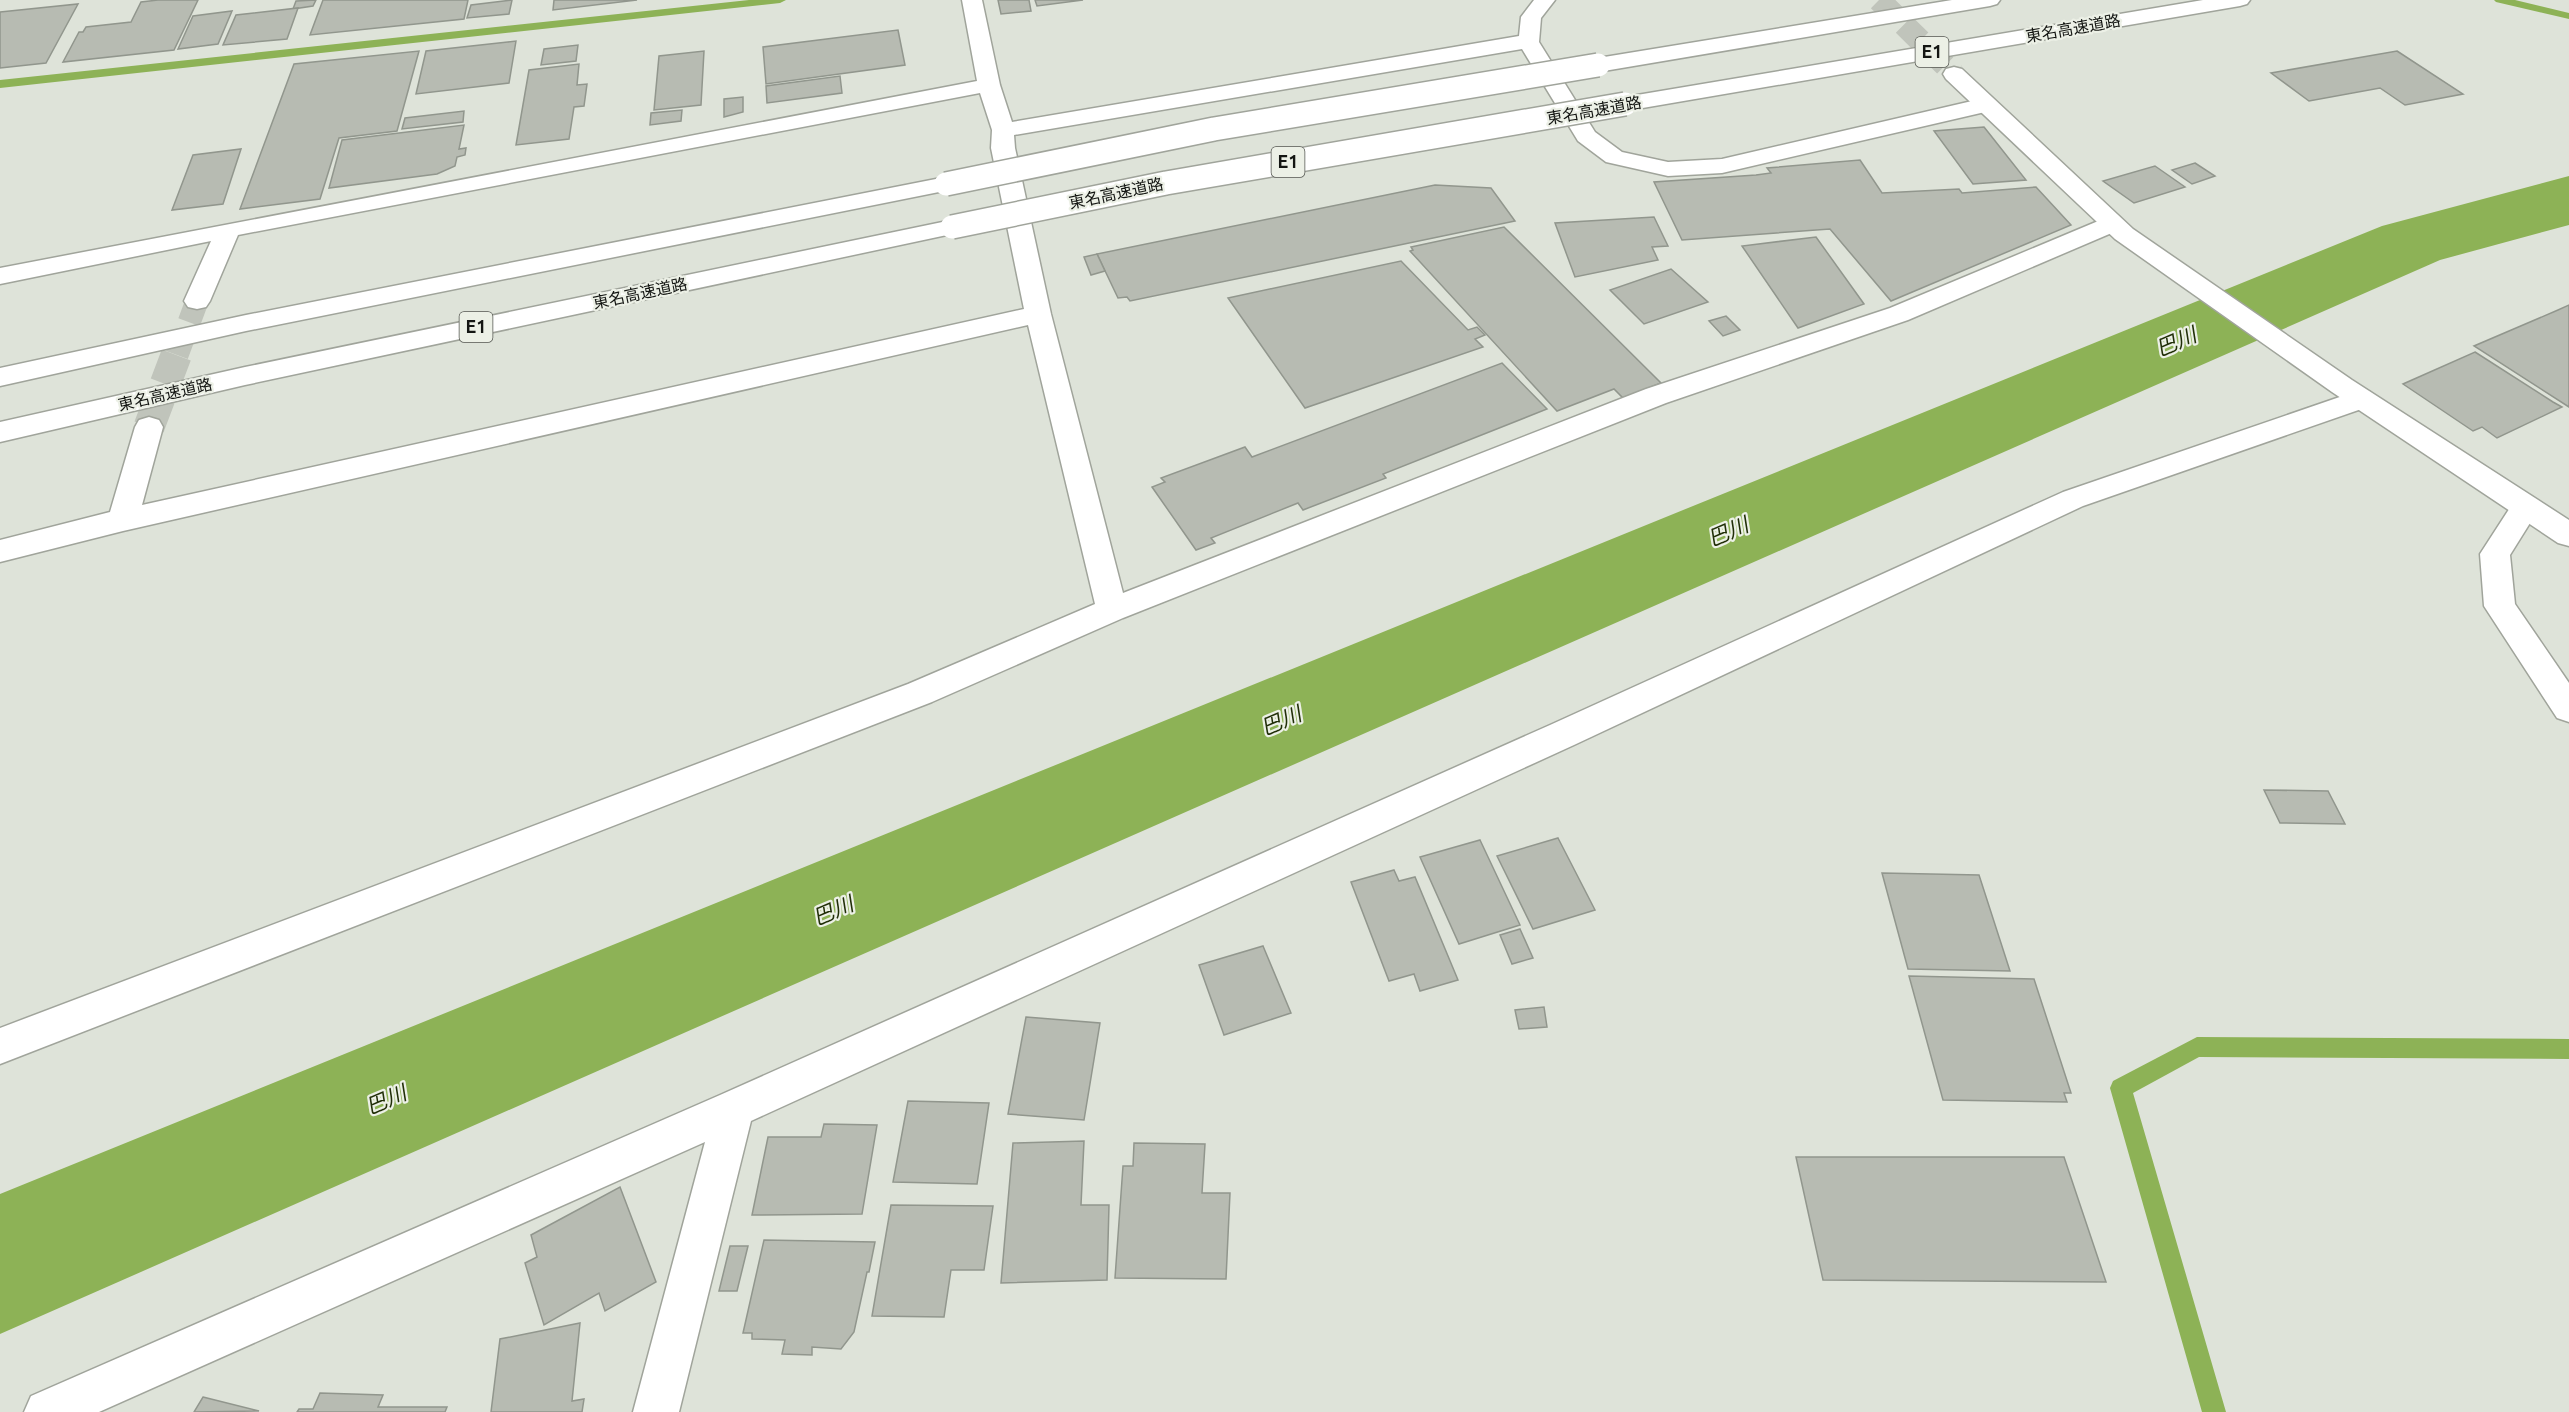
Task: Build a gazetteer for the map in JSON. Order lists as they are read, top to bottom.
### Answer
{
  "streets": {
    "main road": ["東名高速道路", "E1"]
  },
  "water": ["巴川"]
}
